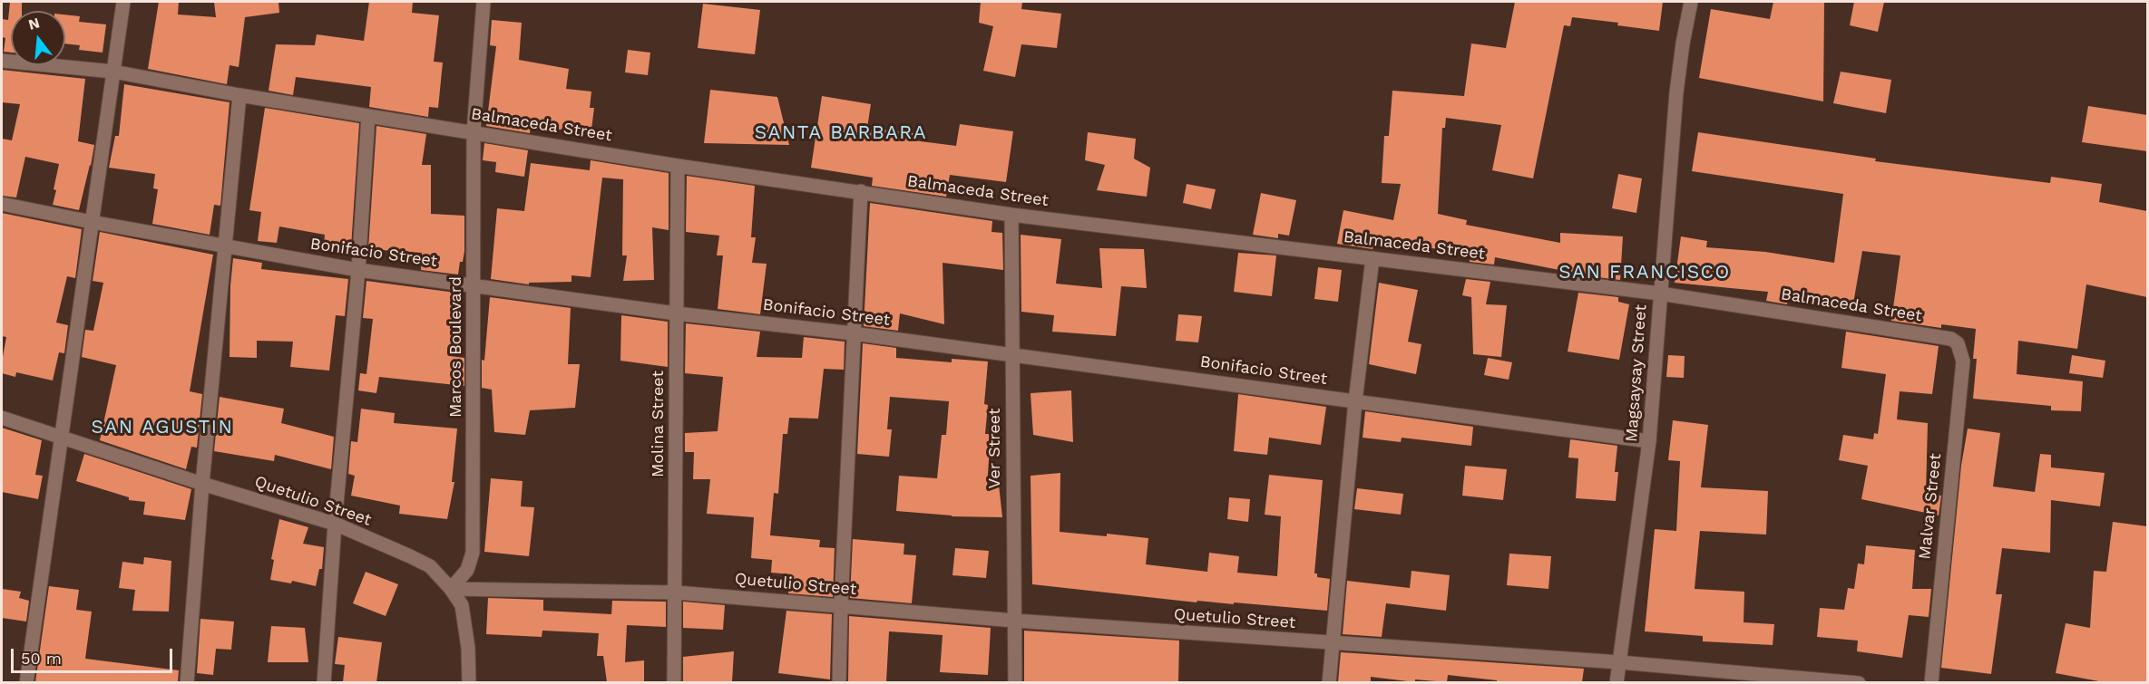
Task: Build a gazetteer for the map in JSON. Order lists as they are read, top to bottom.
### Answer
{
  "streets": {
    "street": [
      "Balmaceda Street",
      "Bonifacio Street",
      "Marcos Boulevard",
      "Magsaysay Street",
      "Molina Street",
      "Ver Street",
      "Quetulio Street",
      "Malvar Street"
    ]
  },
  "crossings": [
    ["Balmaceda Street", "Marcos Boulevard"],
    ["Balmaceda Street", "Magsaysay Street"],
    ["Balmaceda Street", "Molina Street"],
    ["Balmaceda Street", "Ver Street"],
    ["Balmaceda Street", "Malvar Street"],
    ["Bonifacio Street", "Marcos Boulevard"],
    ["Bonifacio Street", "Magsaysay Street"],
    ["Bonifacio Street", "Molina Street"],
    ["Bonifacio Street", "Ver Street"],
    ["Marcos Boulevard", "Quetulio Street"],
    ["Magsaysay Street", "Quetulio Street"],
    ["Molina Street", "Quetulio Street"],
    ["Ver Street", "Quetulio Street"]
  ],
  "districts": ["SANTA BARBARA", "SAN FRANCISCO", "SAN AGUSTIN"],
  "scale_bar": "50 m",
  "north": "top"
}
